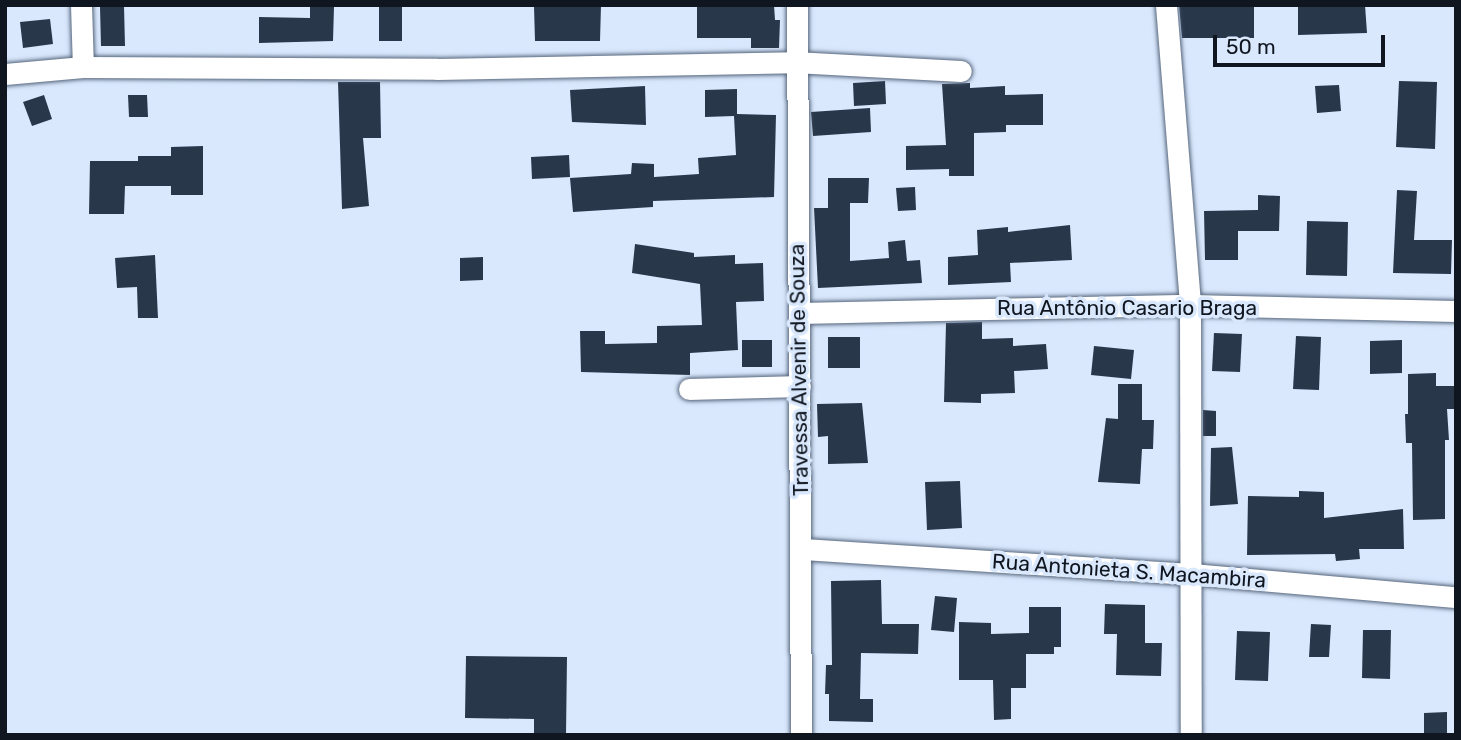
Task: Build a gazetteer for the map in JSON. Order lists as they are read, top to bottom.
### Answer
{
  "streets": {
    "street": ["Rua Antônio Casario Braga", "Travessa Alvenir de Souza", "Rua Antonieta S. Macambira"]
  },
  "crossings": [
    ["Rua Antônio Casario Braga", "Travessa Alvenir de Souza"],
    ["Travessa Alvenir de Souza", "Rua Antonieta S. Macambira"]
  ],
  "scale_bar": "50 m"
}
